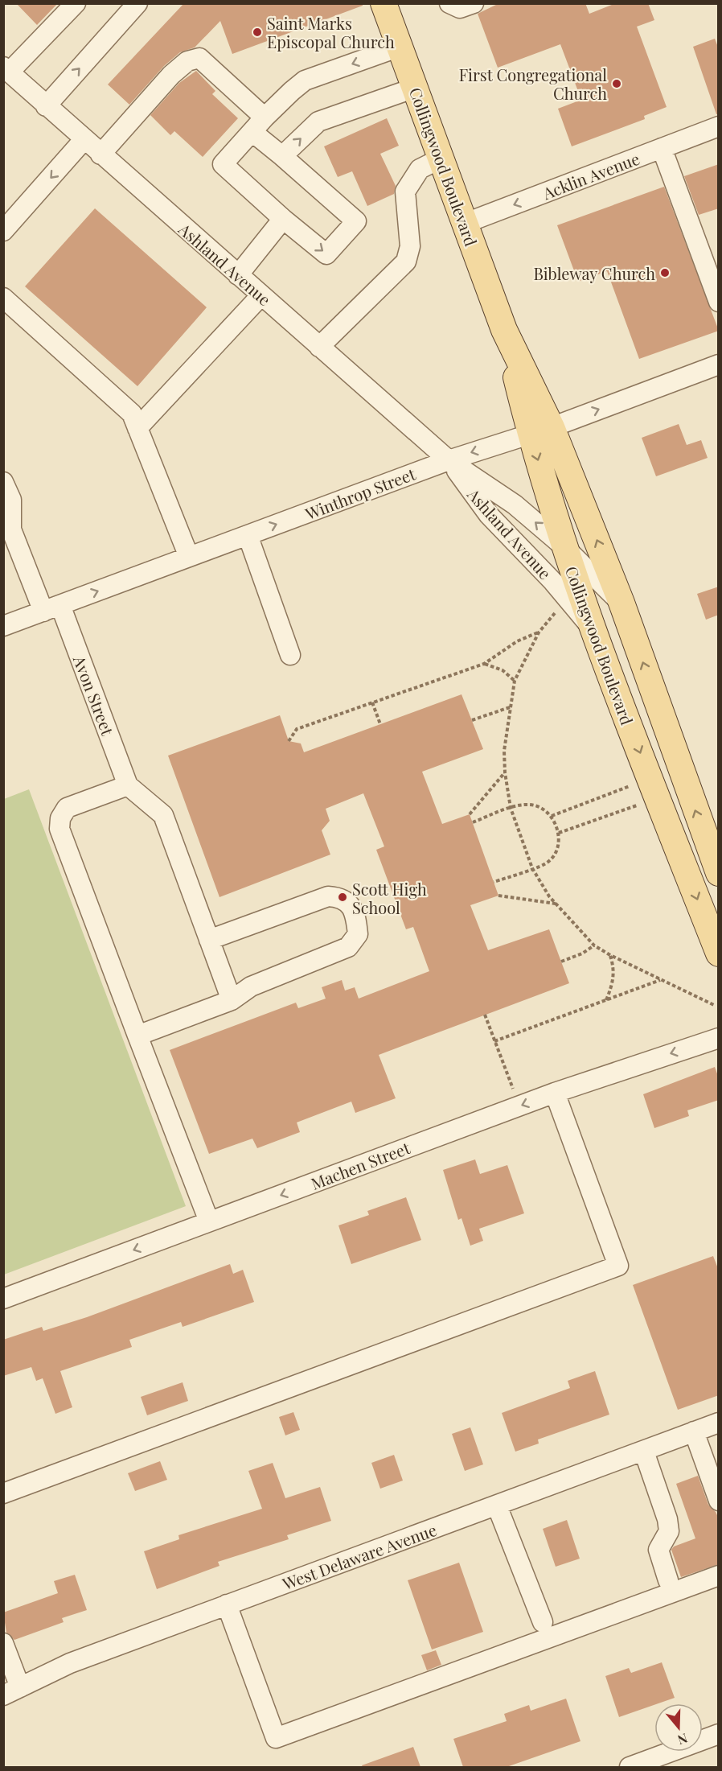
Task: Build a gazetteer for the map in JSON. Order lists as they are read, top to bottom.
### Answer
{
  "streets": {
    "main road": ["Collingwood Boulevard"],
    "street": [
      "Acklin Avenue",
      "Ashland Avenue",
      "Winthrop Street",
      "Avon Street",
      "Machen Street",
      "West Delaware Avenue"
    ]
  },
  "crossings": [
    ["Collingwood Boulevard", "Acklin Avenue"],
    ["Collingwood Boulevard", "Ashland Avenue"],
    ["Collingwood Boulevard", "Winthrop Street"],
    ["Ashland Avenue", "Winthrop Street"],
    ["Winthrop Street", "Avon Street"]
  ],
  "one_way": ["Acklin Avenue", "Machen Street"],
  "places": [
    "Saint Marks Episcopal Church",
    "First Congregational Church",
    "Bibleway Church",
    "Scott High School"
  ],
  "north": "bottom"
}
